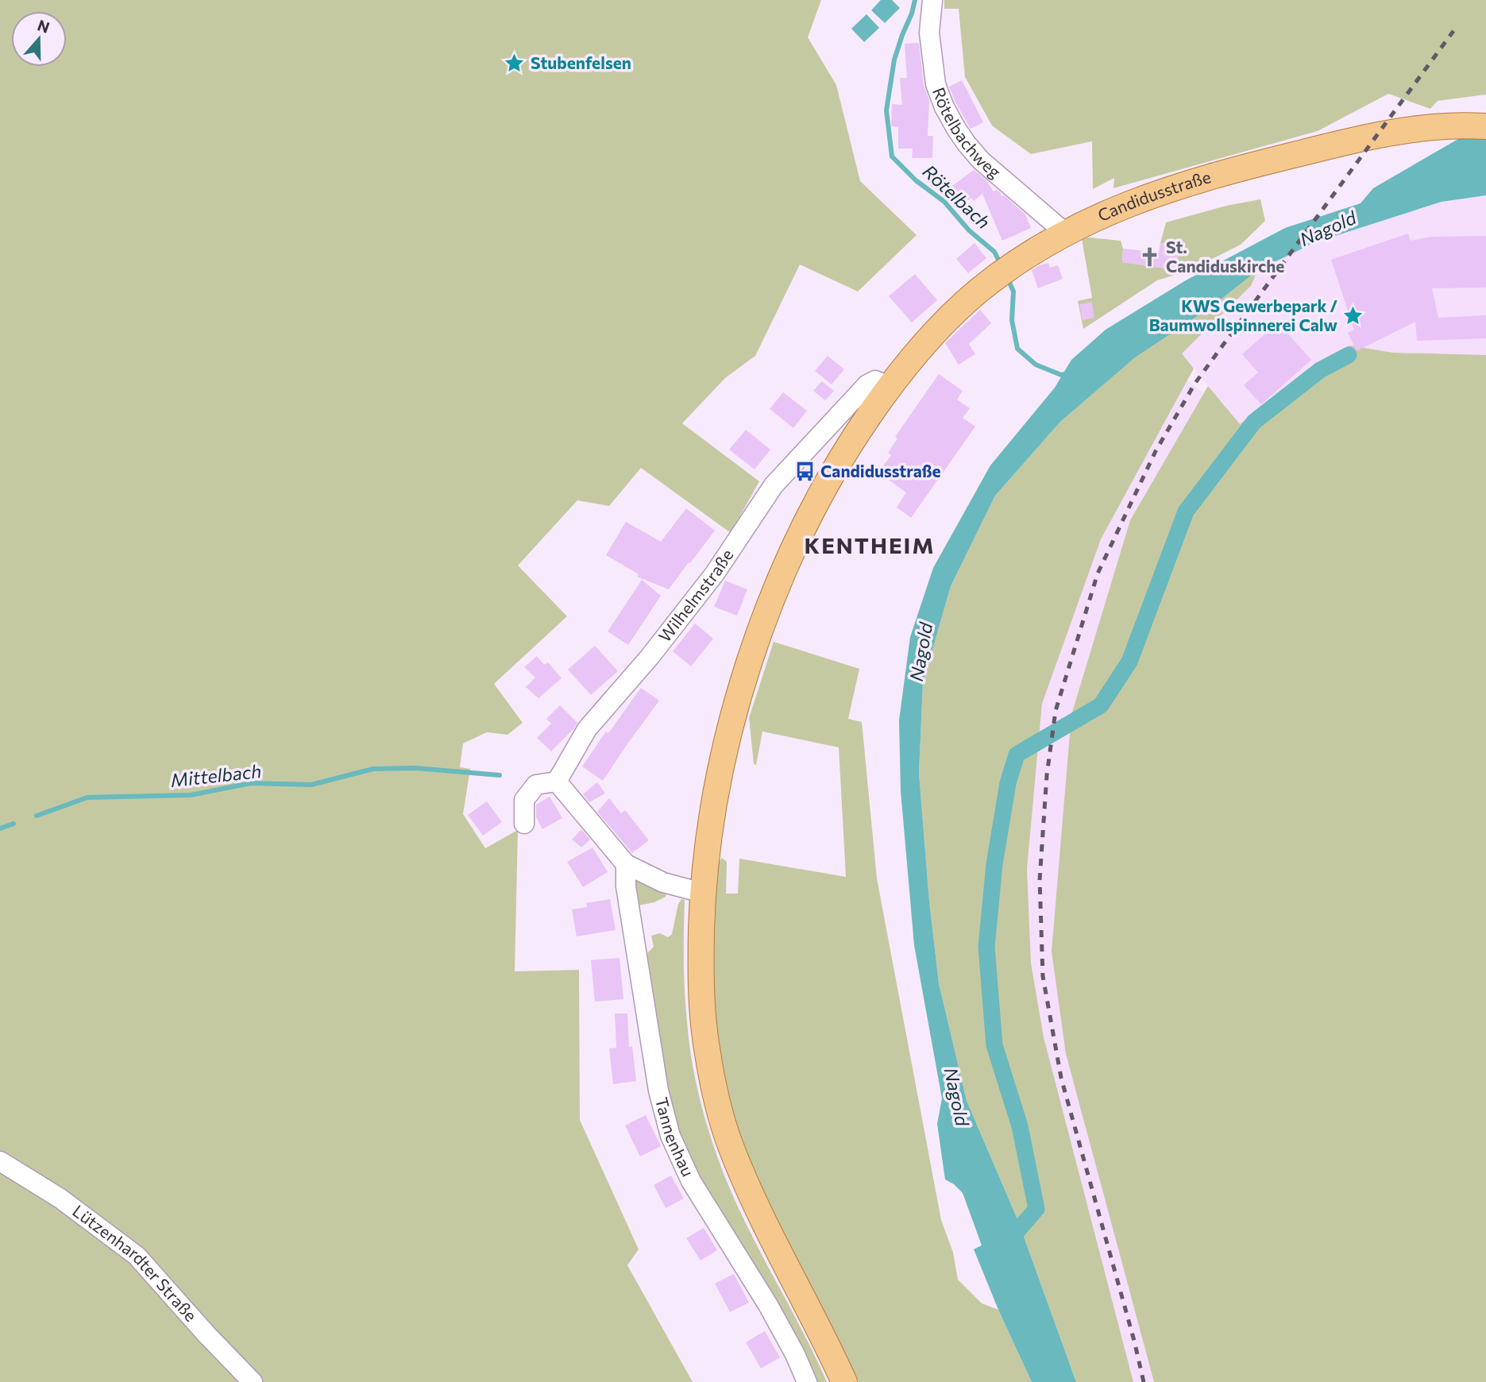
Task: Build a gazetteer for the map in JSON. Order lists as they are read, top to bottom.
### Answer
{
  "streets": {
    "main road": ["Candidusstraße"],
    "street": [
      "Rötelbachweg",
      "Wilhelmstraße",
      "Tannenhau",
      "Lützenhardter Straße"
    ]
  },
  "crossings": [
    ["Rötelbachweg", "Candidusstraße"],
    ["Candidusstraße", "Wilhelmstraße"]
  ],
  "districts": ["KENTHEIM"],
  "water": ["Rötelbach", "Nagold", "Mittelbach"],
  "places": {
    "place": ["Stubenfelsen", "KWS Gewerbepark / Baumwollspinnerei Calw"],
    "church": ["St. Candiduskirche"],
    "bus stop": ["Candidusstraße"]
  },
  "north": "top"
}
